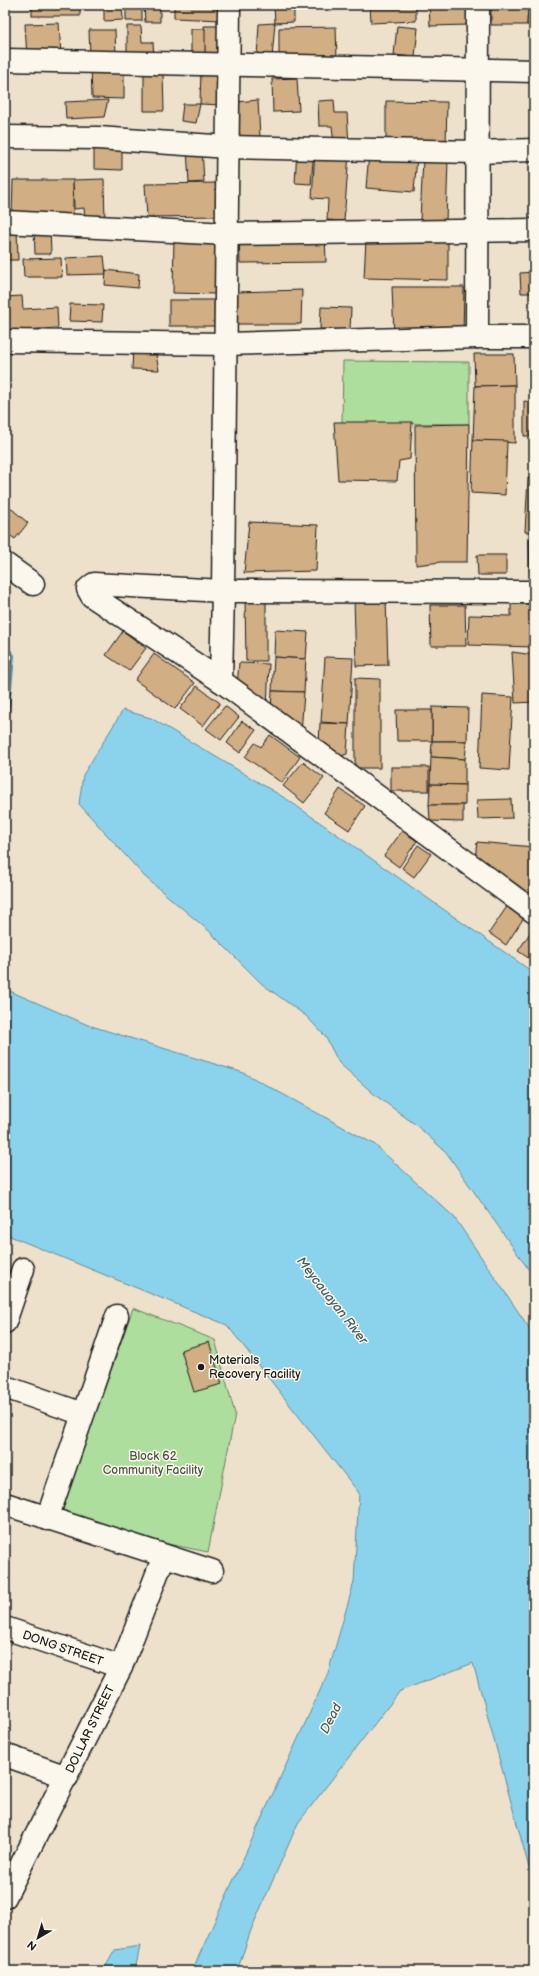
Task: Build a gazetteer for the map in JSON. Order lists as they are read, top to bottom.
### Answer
{
  "streets": {
    "street": ["DONG STREET", "DOLLAR STREET"]
  },
  "crossings": [
    ["DONG STREET", "DOLLAR STREET"]
  ],
  "water": ["Meycauayan River", "Dead"],
  "parks": ["Block 62 Community Facility"],
  "places": ["Materials Recovery Facility"],
  "north": "bottom left"
}
